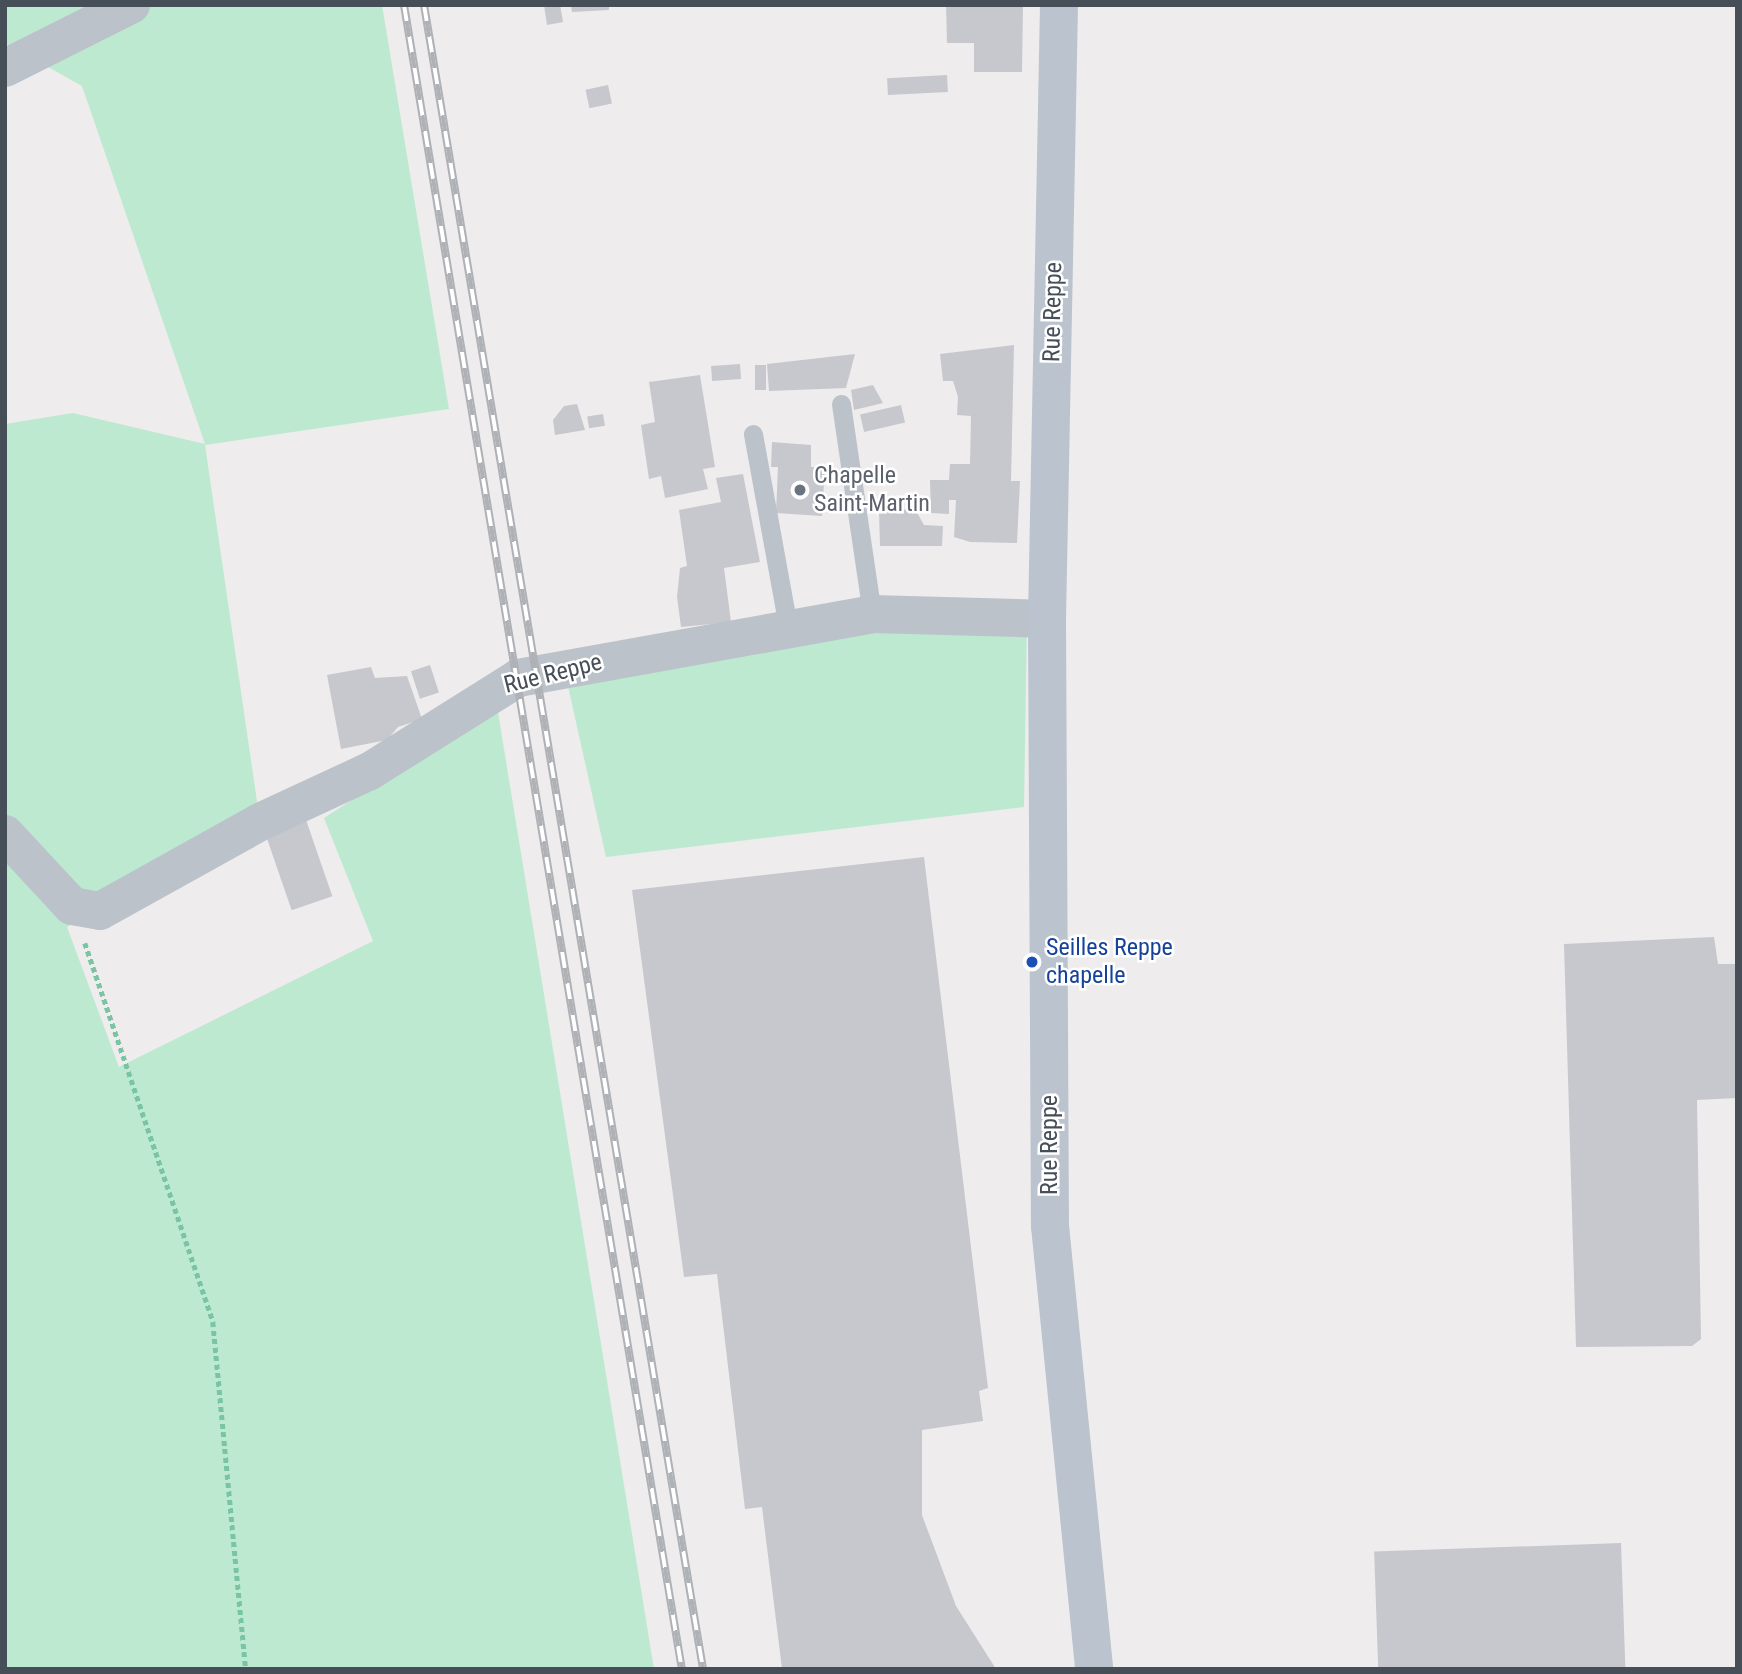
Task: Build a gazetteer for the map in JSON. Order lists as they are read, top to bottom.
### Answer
{
  "streets": {
    "main road": ["Rue Reppe"]
  },
  "places": ["Chapelle Saint-Martin", "Seilles Reppe chapelle"]
}
